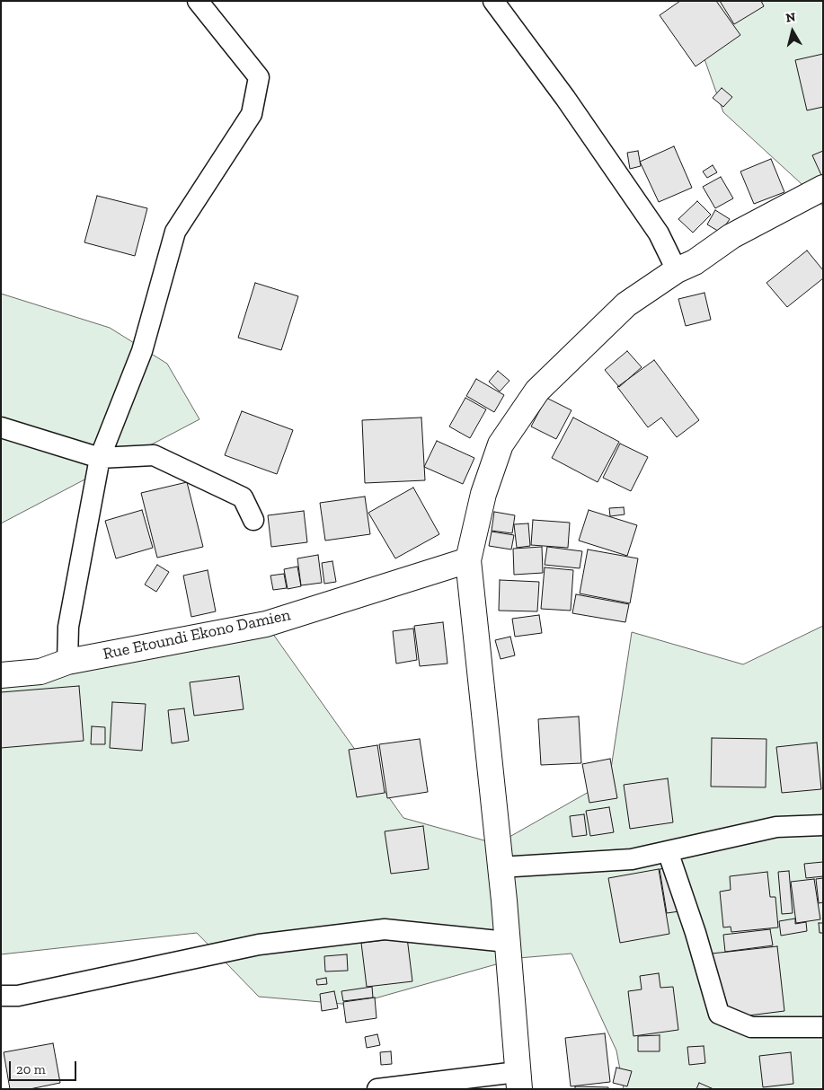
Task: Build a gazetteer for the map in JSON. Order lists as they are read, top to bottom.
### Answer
{
  "streets": {
    "street": ["Rue Etoundi Ekono Damien"]
  },
  "scale_bar": "20 m",
  "north": "top"
}
